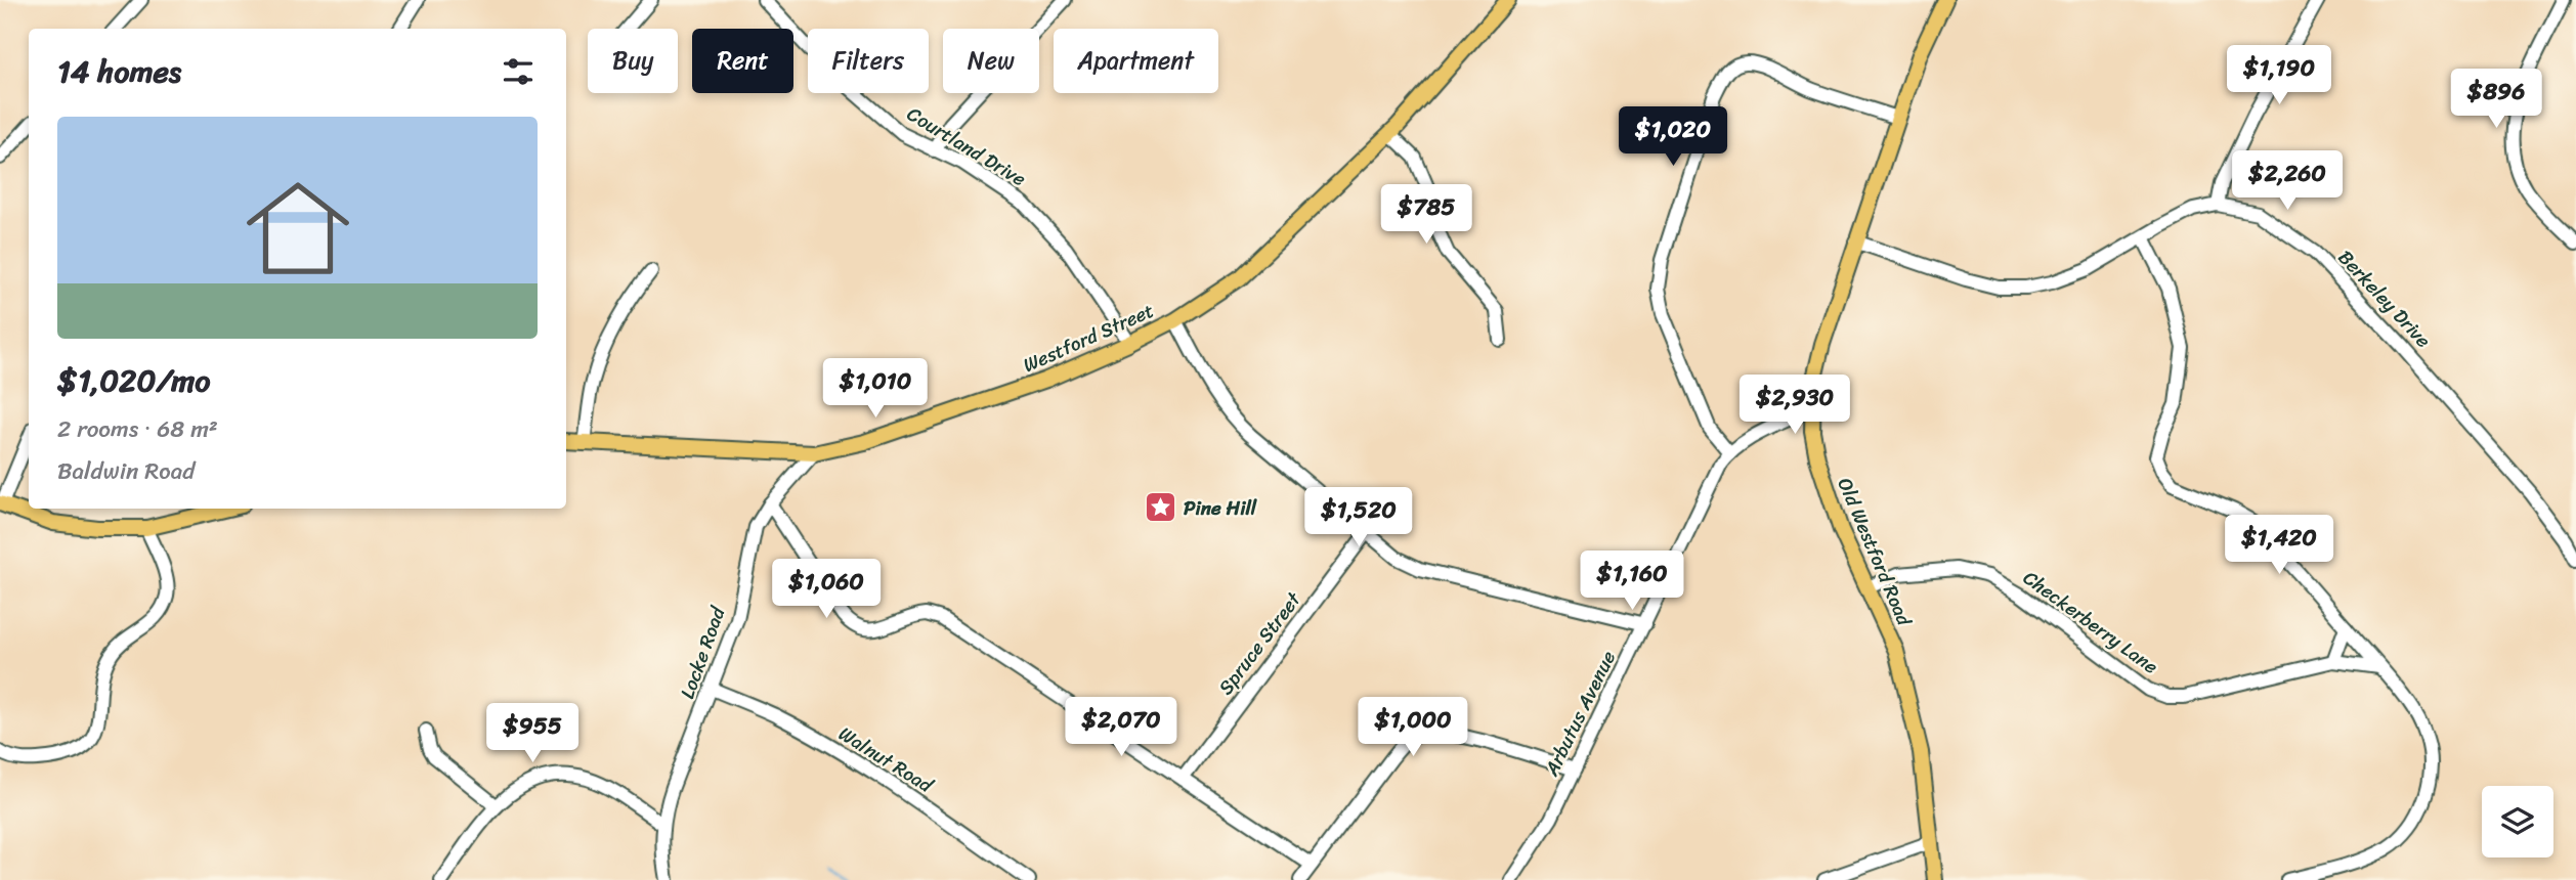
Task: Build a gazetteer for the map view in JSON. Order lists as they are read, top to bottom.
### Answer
{
  "streets": {
    "main road": ["Westford Street", "Old Westford Road"],
    "street": [
      "Courtland Drive",
      "Berkeley Drive",
      "Checkerberry Lane",
      "Spruce Street",
      "Locke Road",
      "Arbutus Avenue",
      "Walnut Road"
    ]
  },
  "crossings": [
    ["Courtland Drive", "Westford Street"],
    ["Berkeley Drive", "Old Westford Road"],
    ["Westford Street", "Locke Road"],
    ["Old Westford Road", "Checkerberry Lane"],
    ["Old Westford Road", "Arbutus Avenue"],
    ["Locke Road", "Walnut Road"]
  ],
  "places": {
    "place": ["Pine Hill"]
  },
  "page": {
    "chip": [
      "Buy",
      "Rent",
      "Filters",
      "New",
      "Apartment"
    ],
    "heading": "14 homes",
    "price": [
      "$1,190",
      "$896",
      "$1,020",
      "$2,260",
      "$785",
      "$1,010",
      "$2,930",
      "$1,520",
      "$1,420",
      "$1,160",
      "$1,060",
      "$2,070",
      "$1,000",
      "$955"
    ],
    "list": [
      {
        "name": "$1,020/mo",
        "note": "2 rooms · 68 m² · Baldwin Road"
      }
    ]
  }
}
